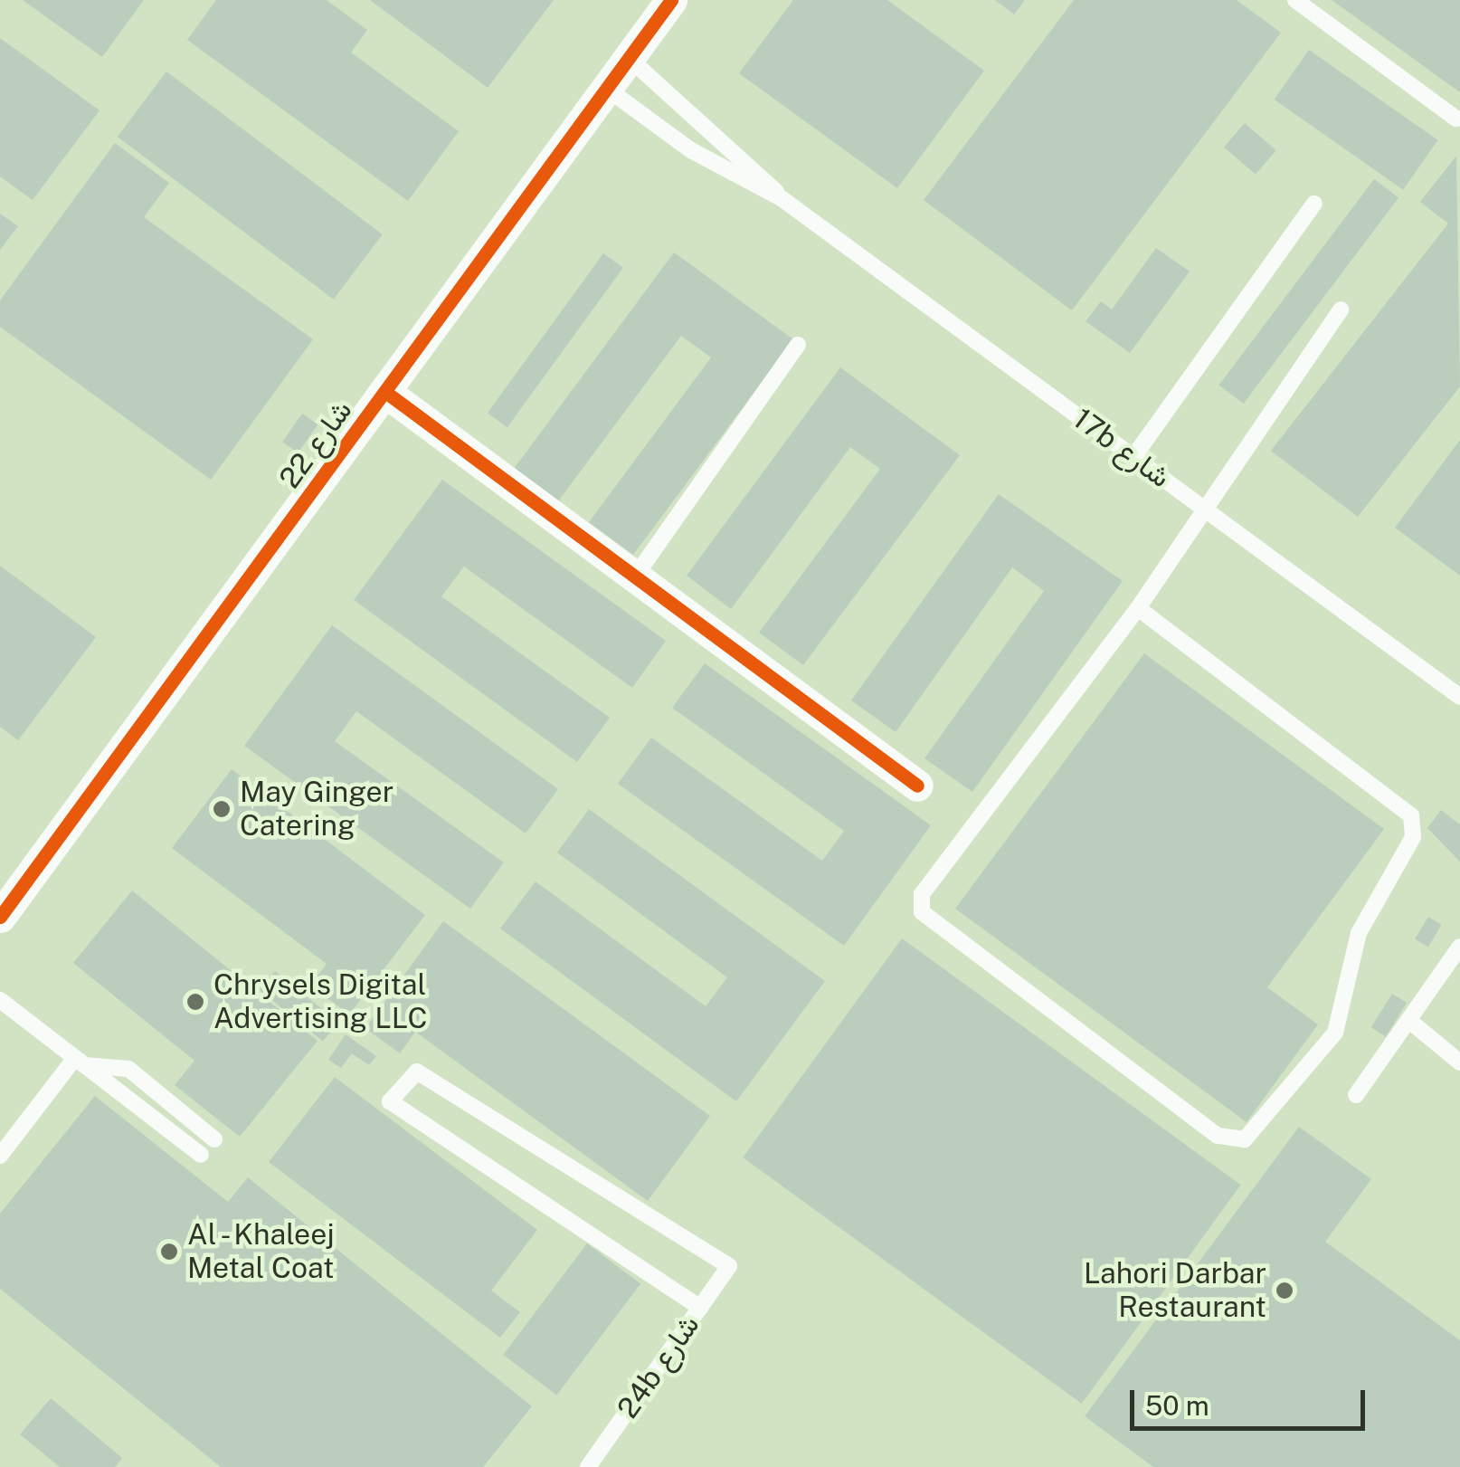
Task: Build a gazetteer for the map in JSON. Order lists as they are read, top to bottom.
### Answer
{
  "streets": {
    "street": ["شارع 22"],
    "lane": ["17b شارع", "24b شارع"]
  },
  "crossings": [
    ["شارع 22", "17b شارع"]
  ],
  "places": [
    "May Ginger Catering",
    "Chrysels Digital Advertising LLC",
    "Al - Khaleej Metal Coat",
    "Lahori Darbar Restaurant"
  ],
  "scale_bar": "50 m"
}
